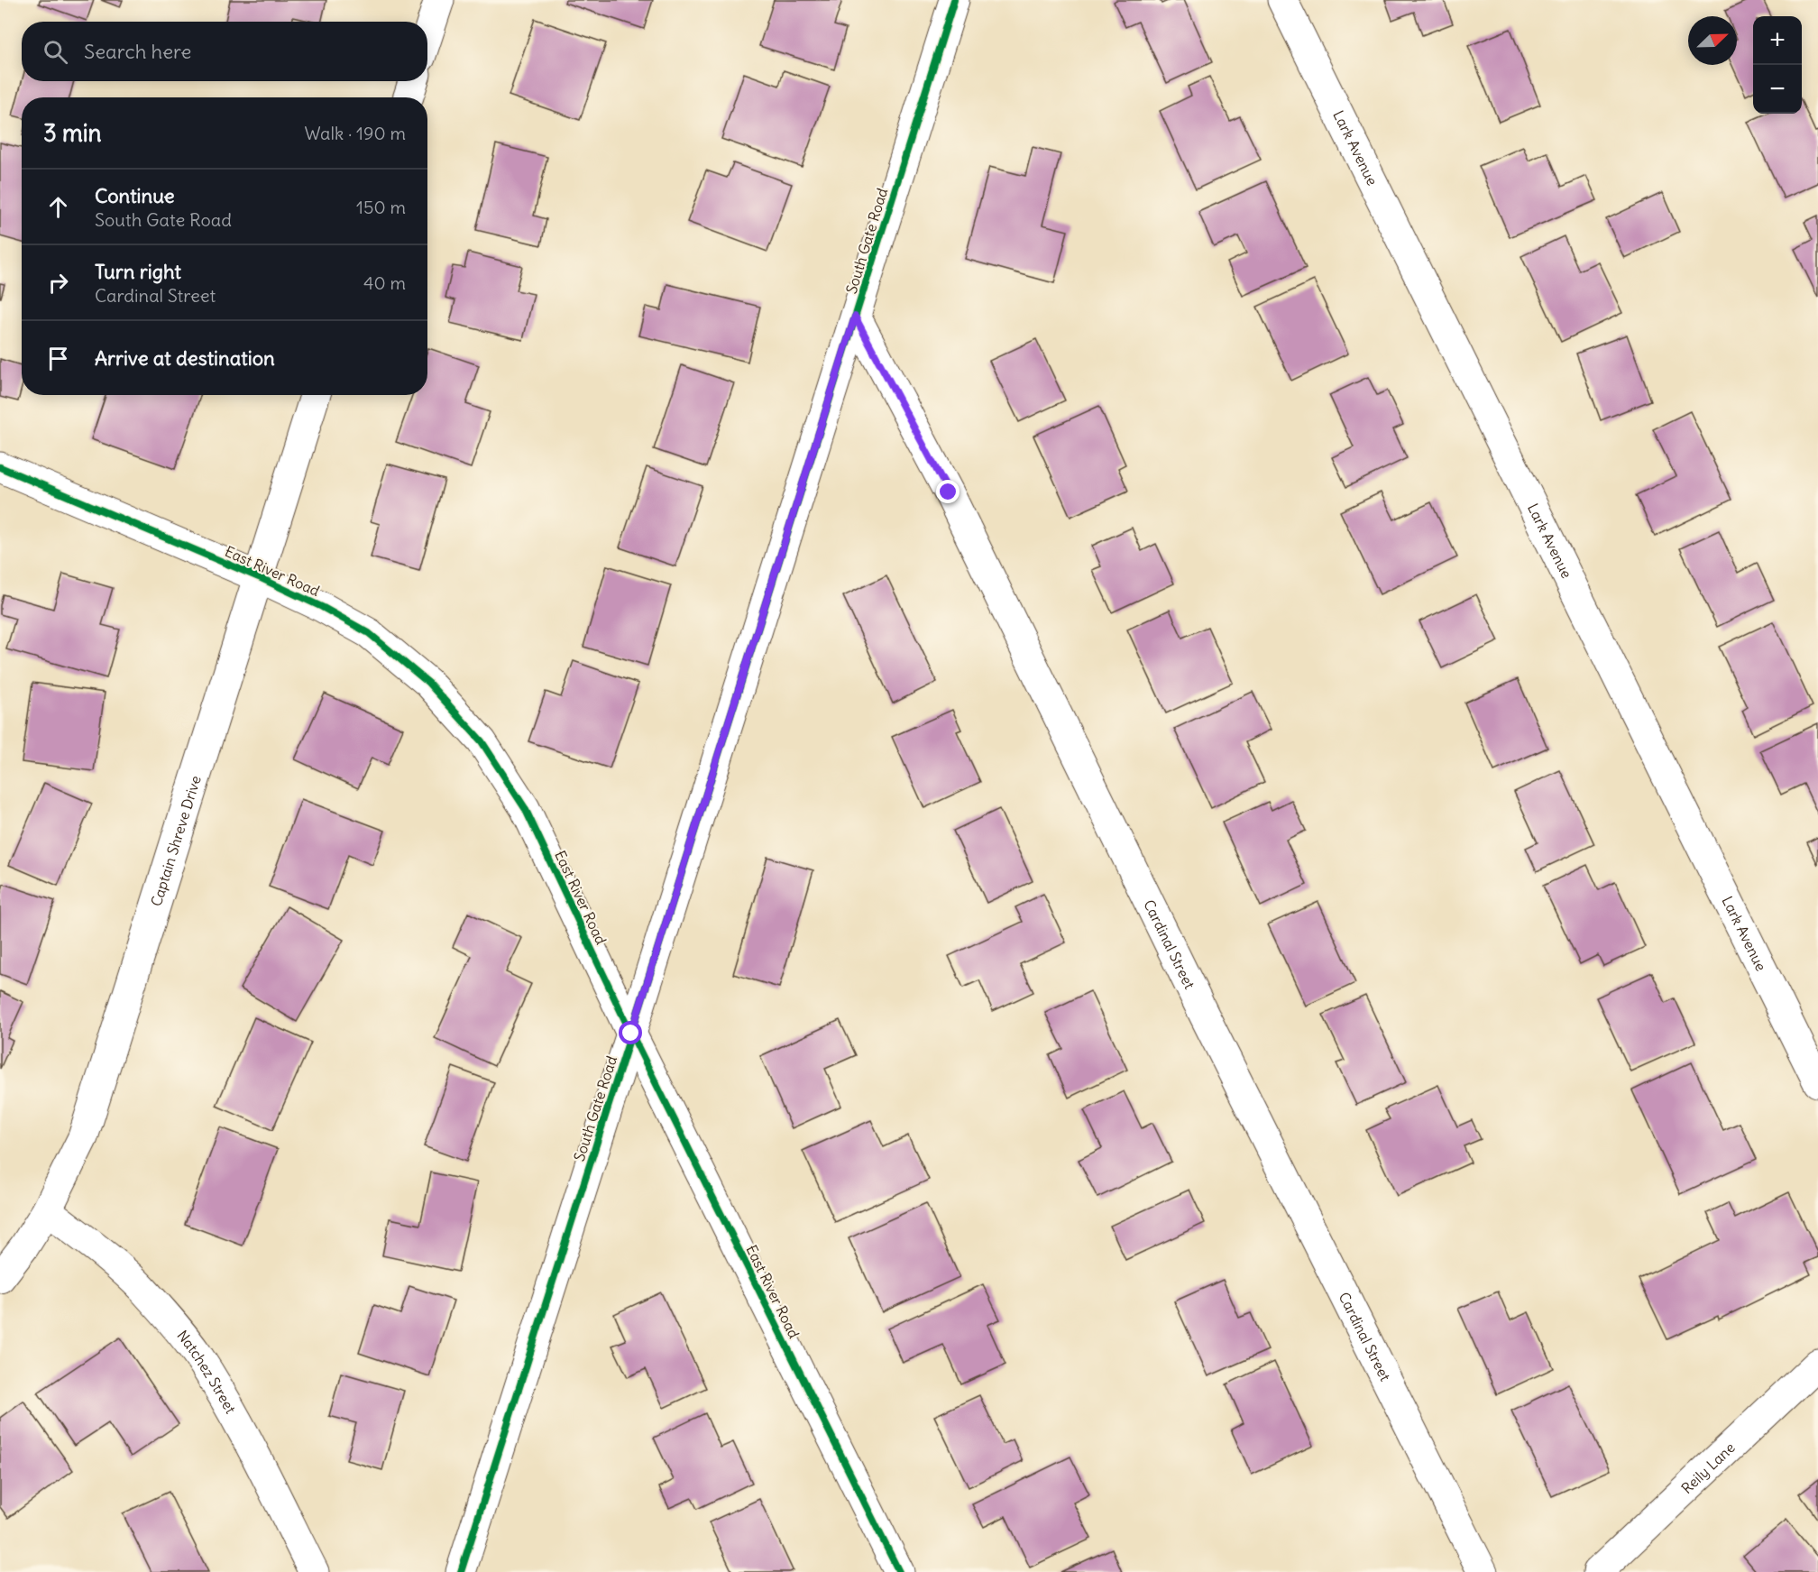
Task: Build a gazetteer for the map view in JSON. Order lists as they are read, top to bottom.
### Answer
{
  "streets": {
    "street": [
      "Lark Avenue",
      "South Gate Road",
      "East River Road",
      "Captain Shreve Drive",
      "Cardinal Street",
      "Natchez Street",
      "Reily Lane"
    ]
  },
  "crossings": [
    ["South Gate Road", "East River Road"],
    ["South Gate Road", "Cardinal Street"],
    ["East River Road", "Captain Shreve Drive"],
    ["Captain Shreve Drive", "Natchez Street"]
  ],
  "north": "top right",
  "page": {
    "map_buttons": ["+", "−"],
    "search": "Search here",
    "heading": ["3 min", "Walk · 190 m"],
    "list": [
      ["Continue", "South Gate Road", "150 m"],
      ["Turn right", "Cardinal Street", "40 m"],
      "Arrive at destination"
    ]
  }
}
